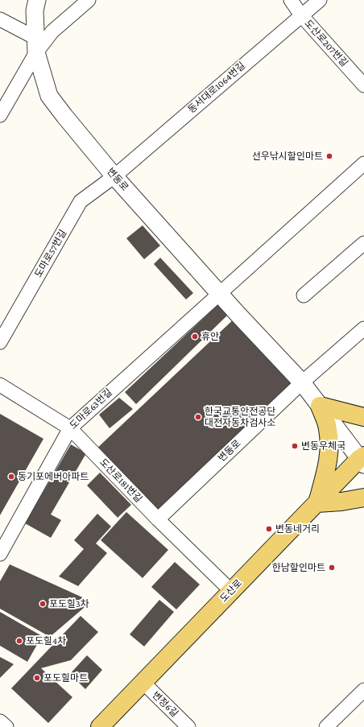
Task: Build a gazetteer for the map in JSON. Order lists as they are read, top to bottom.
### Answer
{
  "streets": {
    "main road": ["도산로"],
    "street": [
      "도산로207번길",
      "동서대로1064번길",
      "변동로",
      "도마로57번길",
      "도마로63번길",
      "도산로181번길",
      "변정6길"
    ]
  },
  "crossings": [
    ["도산로207번길", "동서대로1064번길"],
    ["동서대로1064번길", "변동로"],
    ["동서대로1064번길", "도마로57번길"],
    ["변동로", "도마로57번길"],
    ["변동로", "도마로63번길"],
    ["변동로", "도산로181번길"],
    ["변동로", "도산로"],
    ["도마로63번길", "도산로181번길"],
    ["도산로181번길", "도산로"],
    ["도산로", "변정6길"]
  ],
  "places": [
    "선우낚시할인마트",
    "휴안",
    "한국교통안전공단 대전자동차검사소",
    "변동우체국",
    "동기포에버아파트",
    "변동네거리",
    "한남할인마트",
    "포도힐3차",
    "포도힐4차",
    "포도힐마트"
  ]
}
